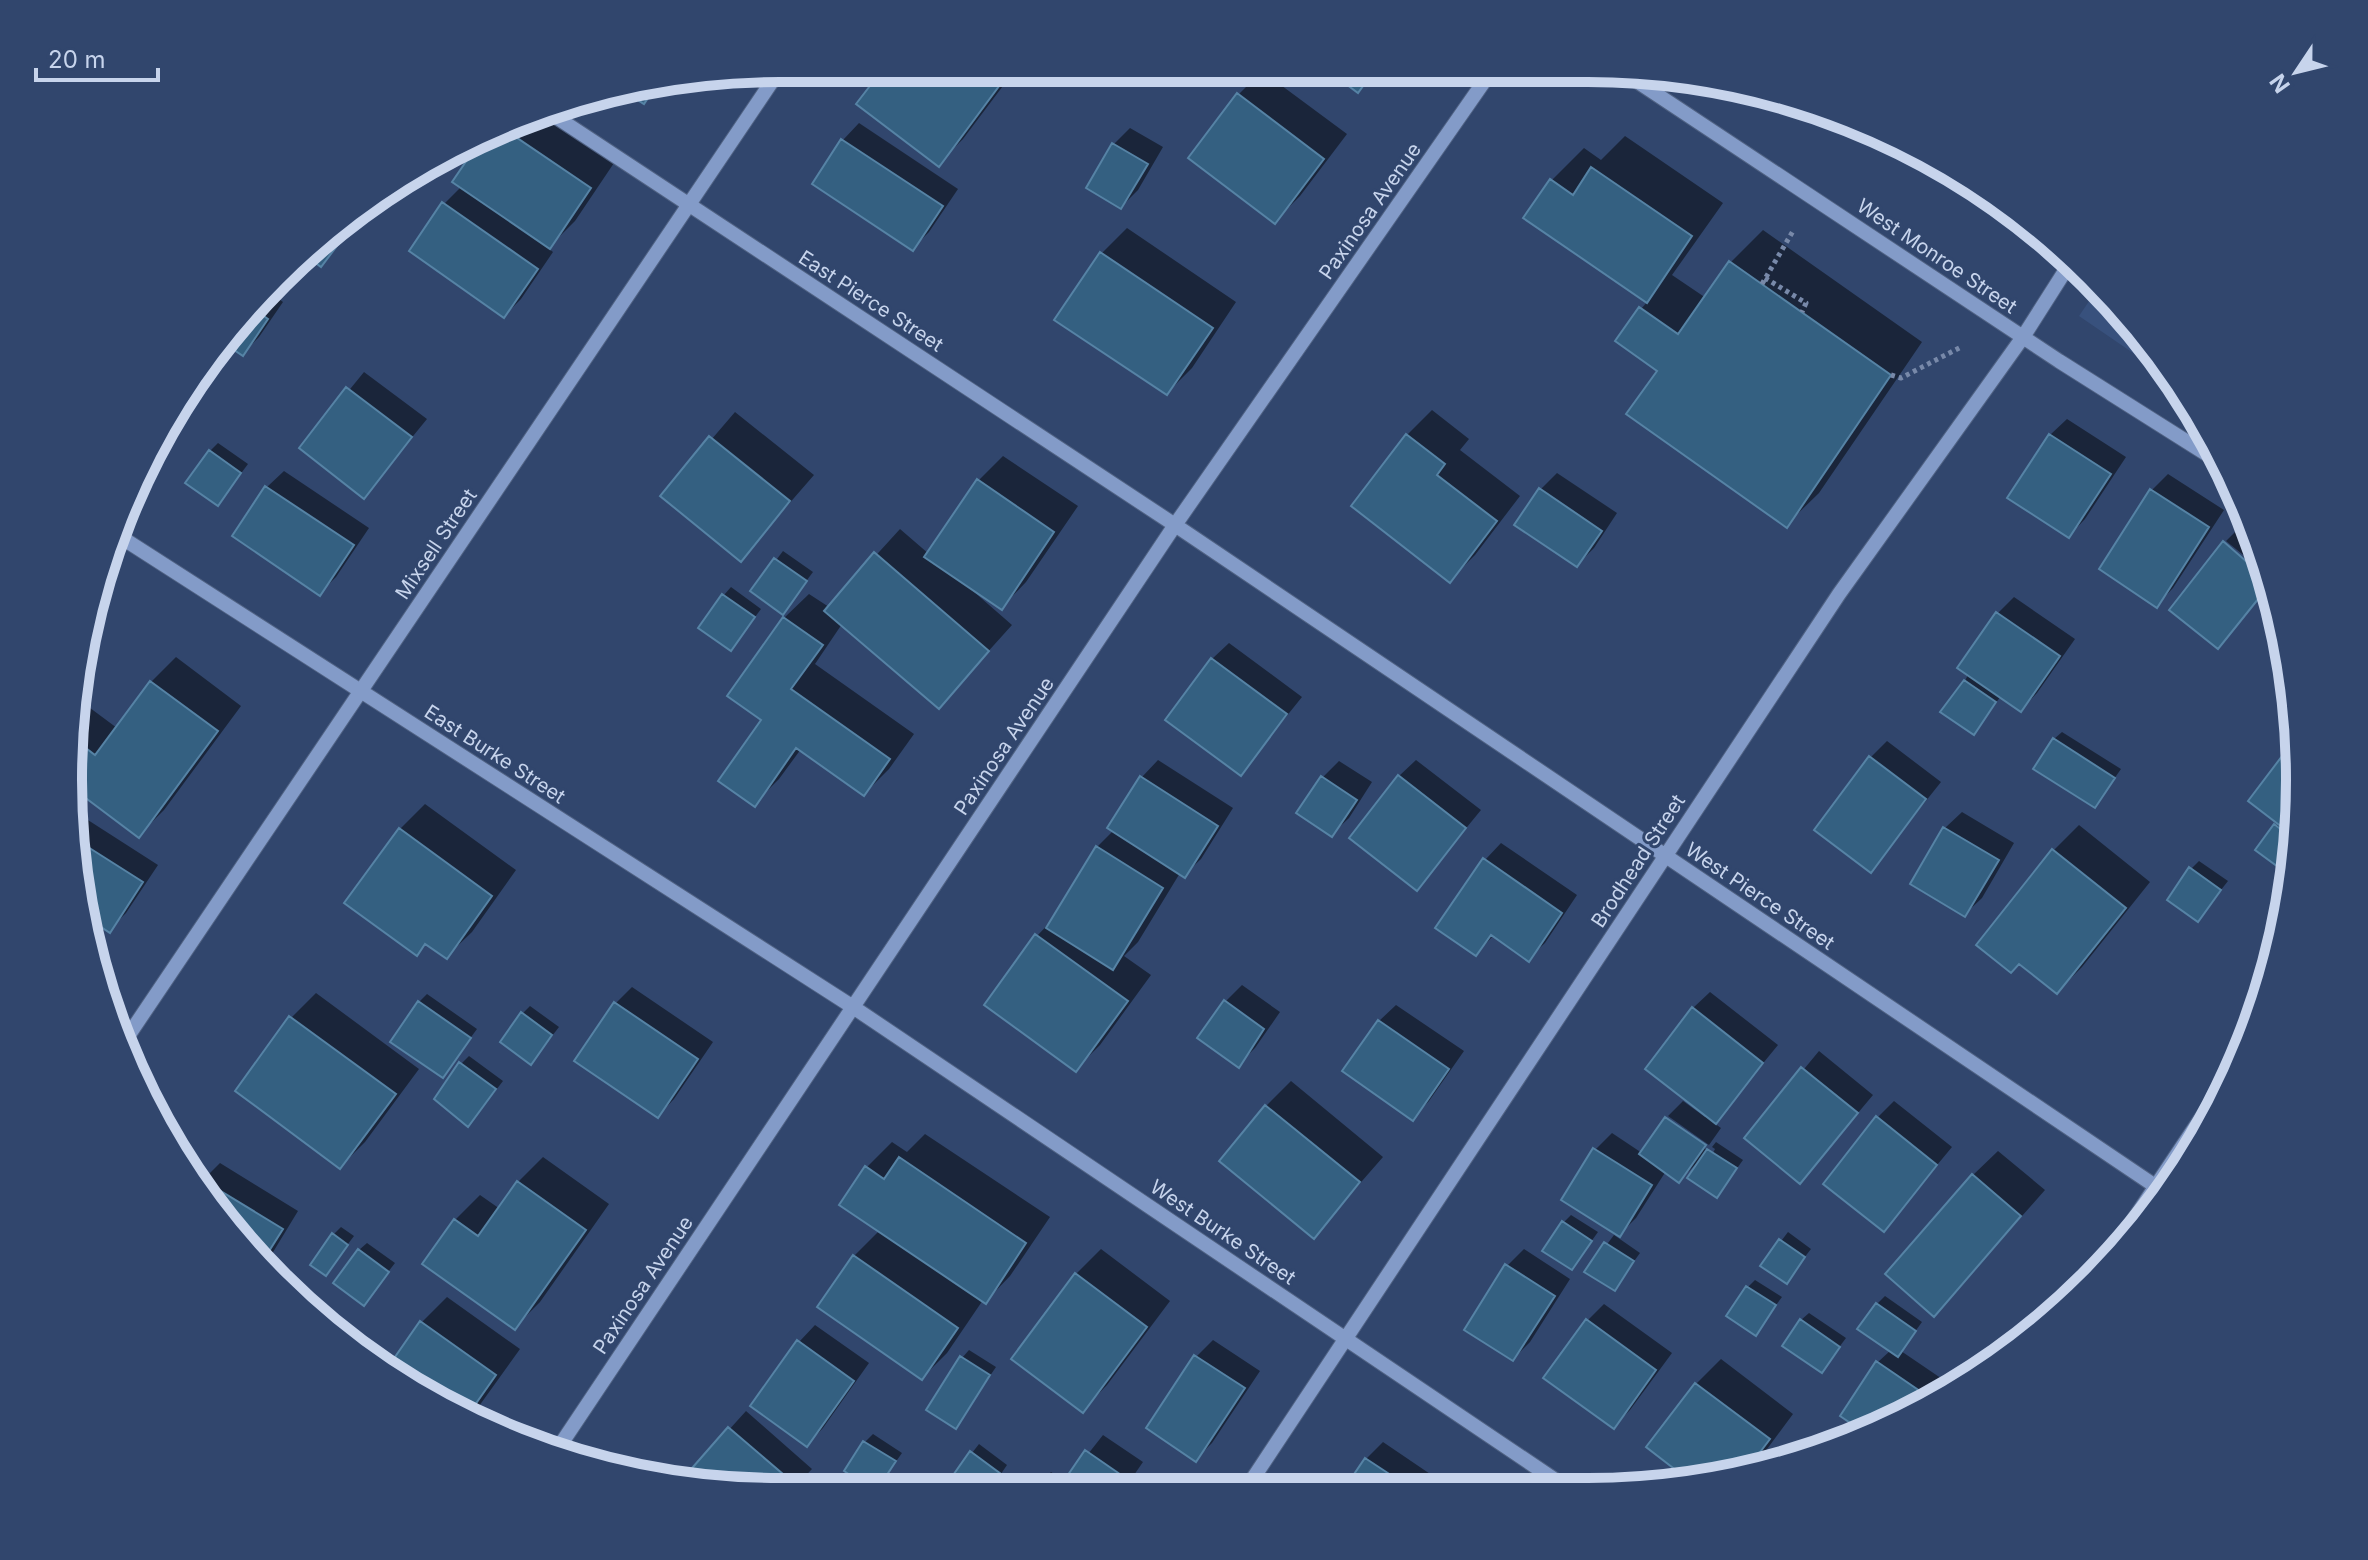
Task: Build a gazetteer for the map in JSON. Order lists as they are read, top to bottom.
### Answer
{
  "streets": {
    "street": [
      "Paxinosa Avenue",
      "West Monroe Street",
      "East Pierce Street",
      "Mixsell Street",
      "East Burke Street",
      "Brodhead Street",
      "West Pierce Street",
      "West Burke Street"
    ]
  },
  "crossings": [
    ["Paxinosa Avenue", "East Pierce Street"],
    ["Paxinosa Avenue", "East Burke Street"],
    ["Paxinosa Avenue", "West Pierce Street"],
    ["Paxinosa Avenue", "West Burke Street"],
    ["West Monroe Street", "Brodhead Street"],
    ["East Pierce Street", "Mixsell Street"],
    ["East Pierce Street", "West Pierce Street"],
    ["Mixsell Street", "East Burke Street"],
    ["East Burke Street", "West Burke Street"],
    ["Brodhead Street", "West Pierce Street"],
    ["Brodhead Street", "West Burke Street"]
  ],
  "scale_bar": "20 m",
  "north": "bottom left"
}
